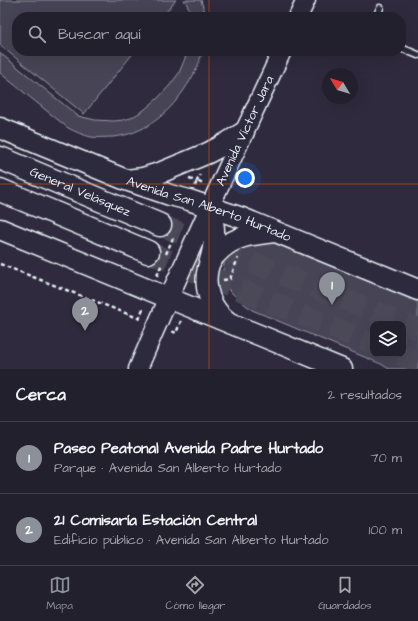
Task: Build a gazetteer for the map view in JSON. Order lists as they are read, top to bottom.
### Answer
{
  "streets": {
    "highway": ["General Velásquez"],
    "main road": ["Avenida Víctor Jara", "Avenida San Alberto Hurtado"]
  },
  "crossings": [
    ["Avenida Víctor Jara", "Avenida San Alberto Hurtado"]
  ],
  "north": "top left",
  "page": {
    "search": "Buscar aquí",
    "pins": ["1", "2"],
    "heading": ["Cerca", "2 resultados"],
    "list": [
      {
        "mark": "1",
        "name": "Paseo Peatonal Avenida Padre Hurtado",
        "note": "Parque · Avenida San Alberto Hurtado",
        "value": "70 m"
      },
      {
        "mark": "2",
        "name": "21 Comisaría Estación Central",
        "note": "Edificio público · Avenida San Alberto Hurtado",
        "value": "100 m"
      }
    ],
    "nav": ["Mapa", "Cómo llegar", "Guardados"]
  }
}
